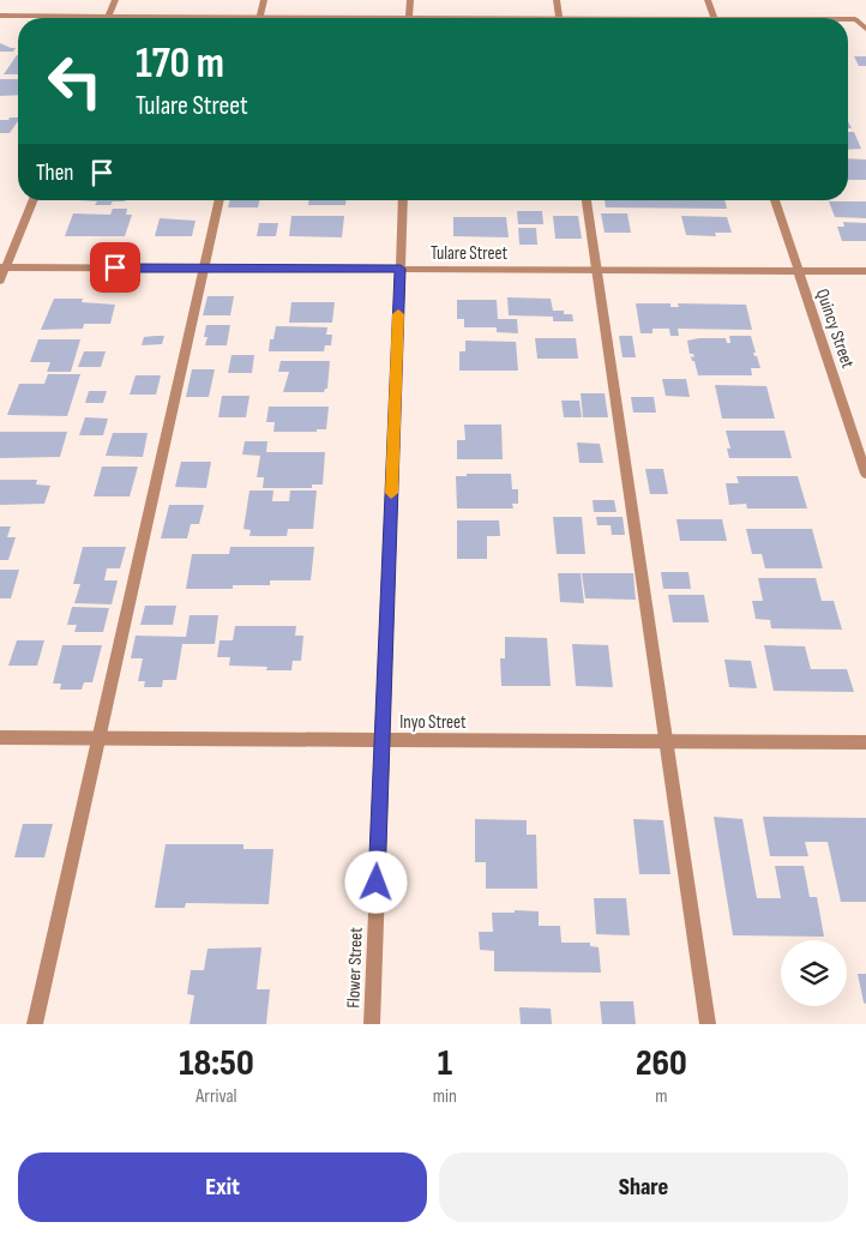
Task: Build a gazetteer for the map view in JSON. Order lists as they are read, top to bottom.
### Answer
{
  "streets": {
    "street": [
      "Tulare Street",
      "Quincy Street",
      "Inyo Street",
      "Flower Street"
    ]
  },
  "crossings": [
    ["Tulare Street", "Quincy Street"],
    ["Tulare Street", "Flower Street"],
    ["Inyo Street", "Flower Street"]
  ],
  "page": {
    "turn": ["170 m", "Tulare Street"],
    "then": "Then",
    "eta": [
      "18:50",
      "Arrival",
      "1",
      "min",
      "260",
      "m"
    ],
    "buttons": ["Exit", "Share"]
  }
}
